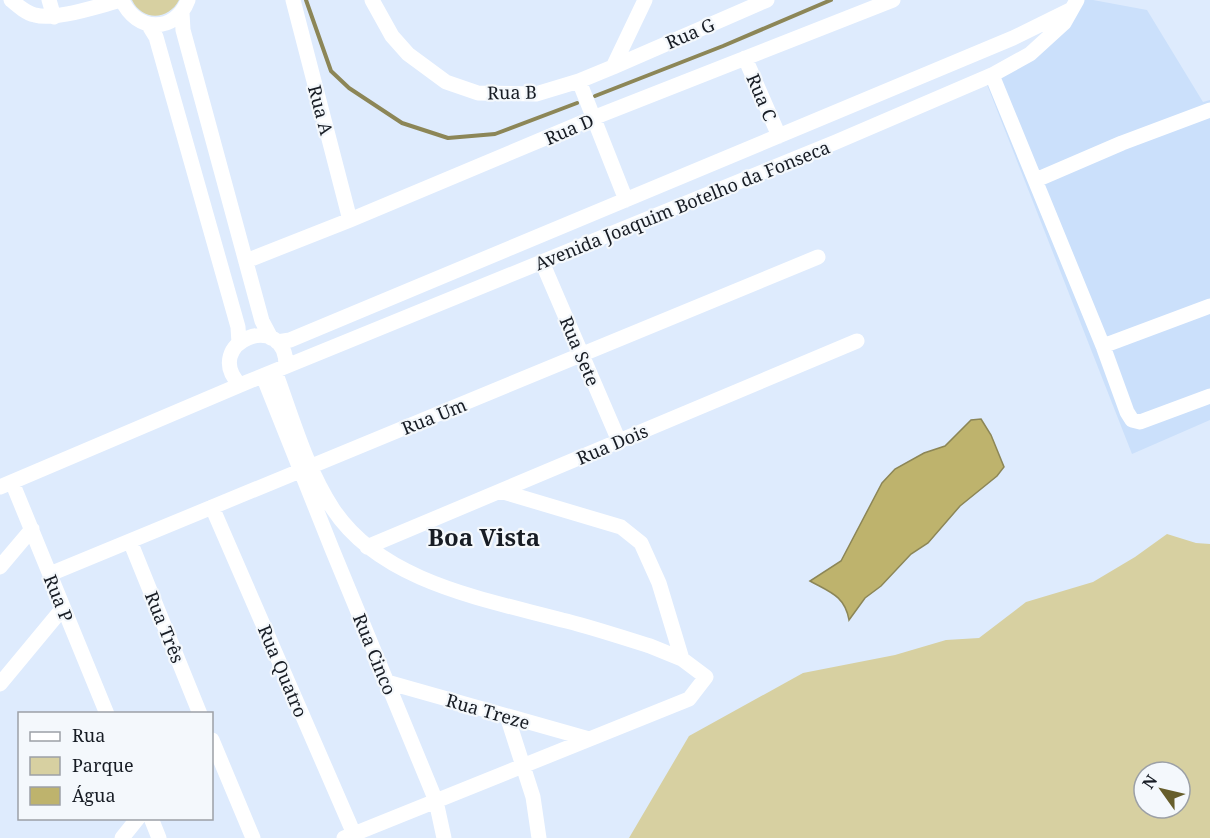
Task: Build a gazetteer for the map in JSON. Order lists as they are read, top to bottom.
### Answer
{
  "streets": {
    "street": [
      "Rua G",
      "Rua B",
      "Rua C",
      "Rua A",
      "Rua D",
      "Avenida Joaquim Botelho da Fonseca",
      "Rua Sete",
      "Rua Um",
      "Rua Dois",
      "Rua P",
      "Rua Três",
      "Rua Cinco",
      "Rua Quatro",
      "Rua Treze"
    ]
  },
  "crossings": [
    ["Rua G", "Rua B"],
    ["Rua C", "Rua D"],
    ["Rua A", "Rua D"],
    ["Avenida Joaquim Botelho da Fonseca", "Rua Sete"],
    ["Rua Sete", "Rua Um"],
    ["Rua Sete", "Rua Dois"],
    ["Rua Um", "Rua P"],
    ["Rua Um", "Rua Três"],
    ["Rua Um", "Rua Cinco"],
    ["Rua Um", "Rua Quatro"],
    ["Rua Cinco", "Rua Treze"]
  ],
  "districts": ["Boa Vista"],
  "legend": ["Rua", "Parque", "Água"],
  "north": "top left"
}
